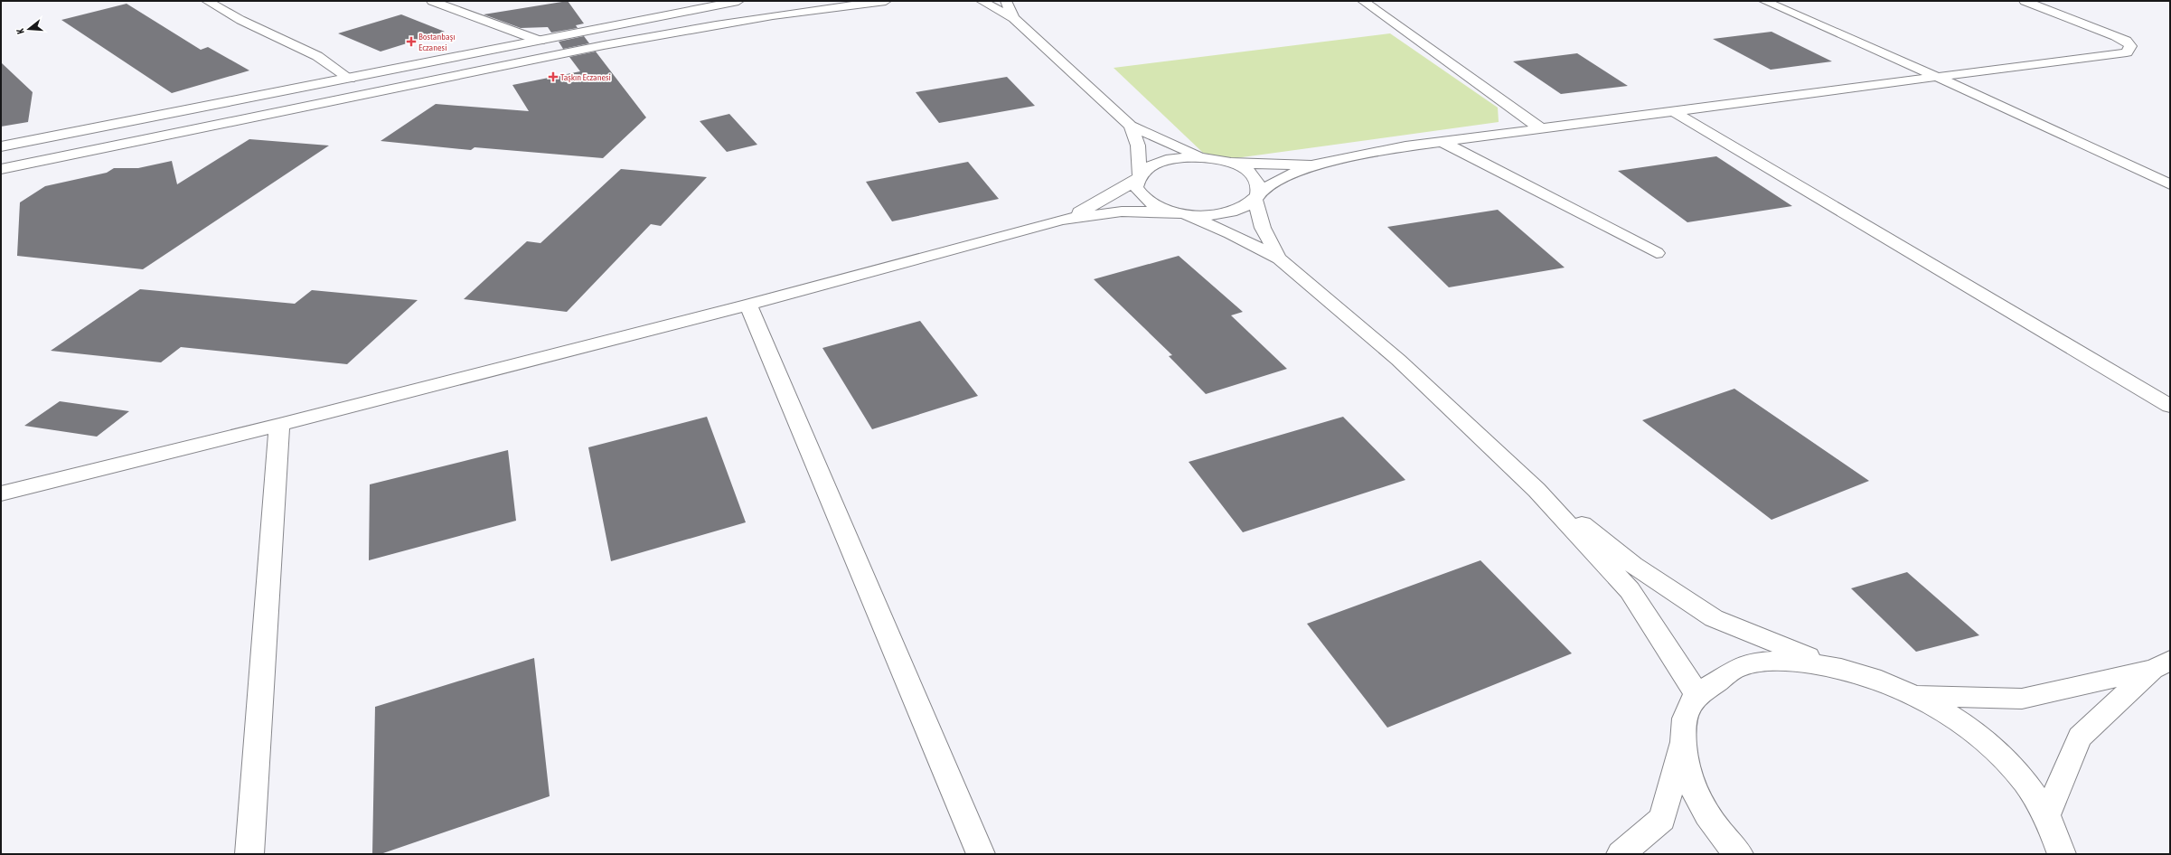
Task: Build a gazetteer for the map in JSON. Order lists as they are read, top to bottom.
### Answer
{
  "places": {
    "health": ["Bostanbaşı Eczanesi", "Taşkın Eczanesi"]
  },
  "north": "left"
}
